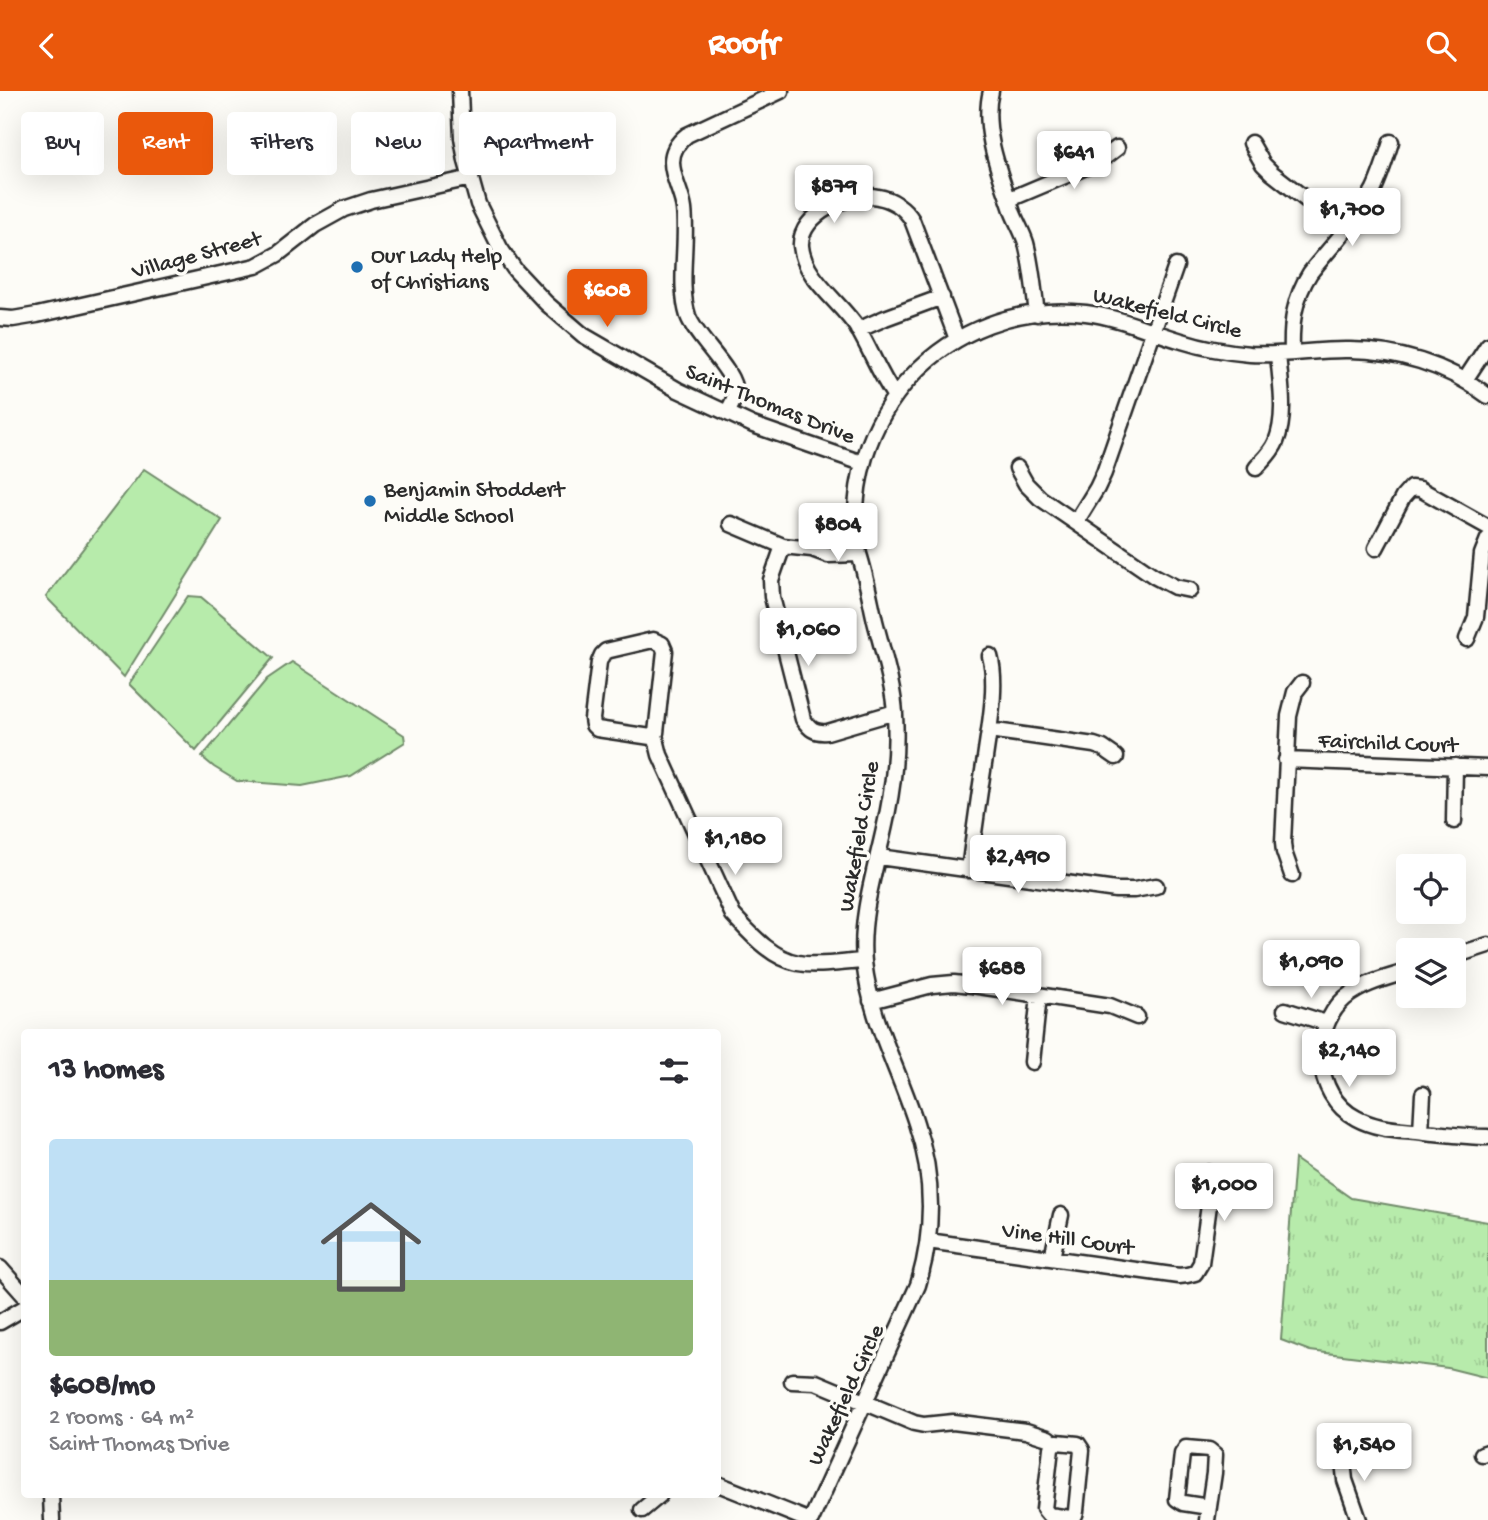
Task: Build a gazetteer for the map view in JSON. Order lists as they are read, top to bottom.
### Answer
{
  "streets": {
    "street": [
      "Village Street",
      "Wakefield Circle",
      "Saint Thomas Drive",
      "Fairchild Court",
      "Vine Hill Court"
    ]
  },
  "crossings": [
    ["Village Street", "Saint Thomas Drive"],
    ["Wakefield Circle", "Saint Thomas Drive"],
    ["Wakefield Circle", "Vine Hill Court"]
  ],
  "places": ["Our Lady Help of Christians", "Benjamin Stoddert Middle School"],
  "page": {
    "header": "Roofr",
    "chip": [
      "Buy",
      "Rent",
      "Filters",
      "New",
      "Apartment"
    ],
    "price": [
      "$641",
      "$879",
      "$1,700",
      "$608",
      "$804",
      "$1,060",
      "$1,180",
      "$2,490",
      "$1,090",
      "$688",
      "$2,140",
      "$1,000",
      "$1,540"
    ],
    "heading": "13 homes",
    "list": [
      {
        "name": "$608/mo",
        "note": "2 rooms · 64 m² · Saint Thomas Drive"
      }
    ]
  }
}
